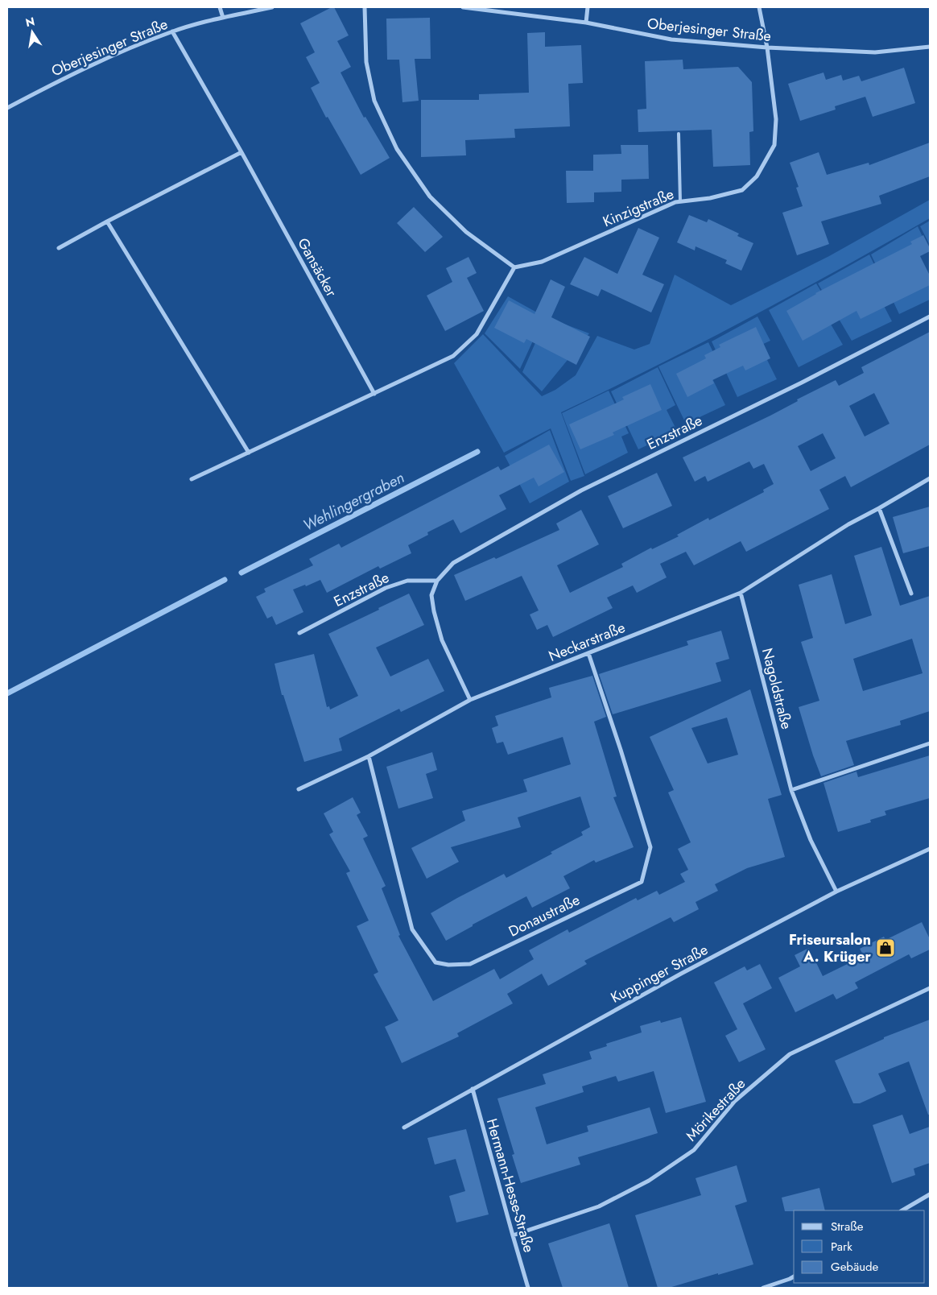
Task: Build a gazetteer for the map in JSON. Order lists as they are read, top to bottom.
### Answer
{
  "streets": {
    "street": [
      "Oberjesinger Straße",
      "Kinzigstraße",
      "Gansäcker",
      "Enzstraße",
      "Neckarstraße",
      "Nagoldstraße",
      "Donaustraße",
      "Kuppinger Straße",
      "Mörikestraße",
      "Hermann-Hesse-Straße"
    ]
  },
  "crossings": [
    ["Oberjesinger Straße", "Kinzigstraße"],
    ["Oberjesinger Straße", "Gansäcker"],
    ["Enzstraße", "Neckarstraße"],
    ["Neckarstraße", "Nagoldstraße"],
    ["Neckarstraße", "Donaustraße"],
    ["Nagoldstraße", "Kuppinger Straße"],
    ["Kuppinger Straße", "Hermann-Hesse-Straße"],
    ["Mörikestraße", "Hermann-Hesse-Straße"]
  ],
  "water": ["Wehlingergraben"],
  "places": {
    "shop": ["Friseursalon A. Krüger"]
  },
  "legend": ["Straße", "Park", "Gebäude"],
  "north": "top"
}
